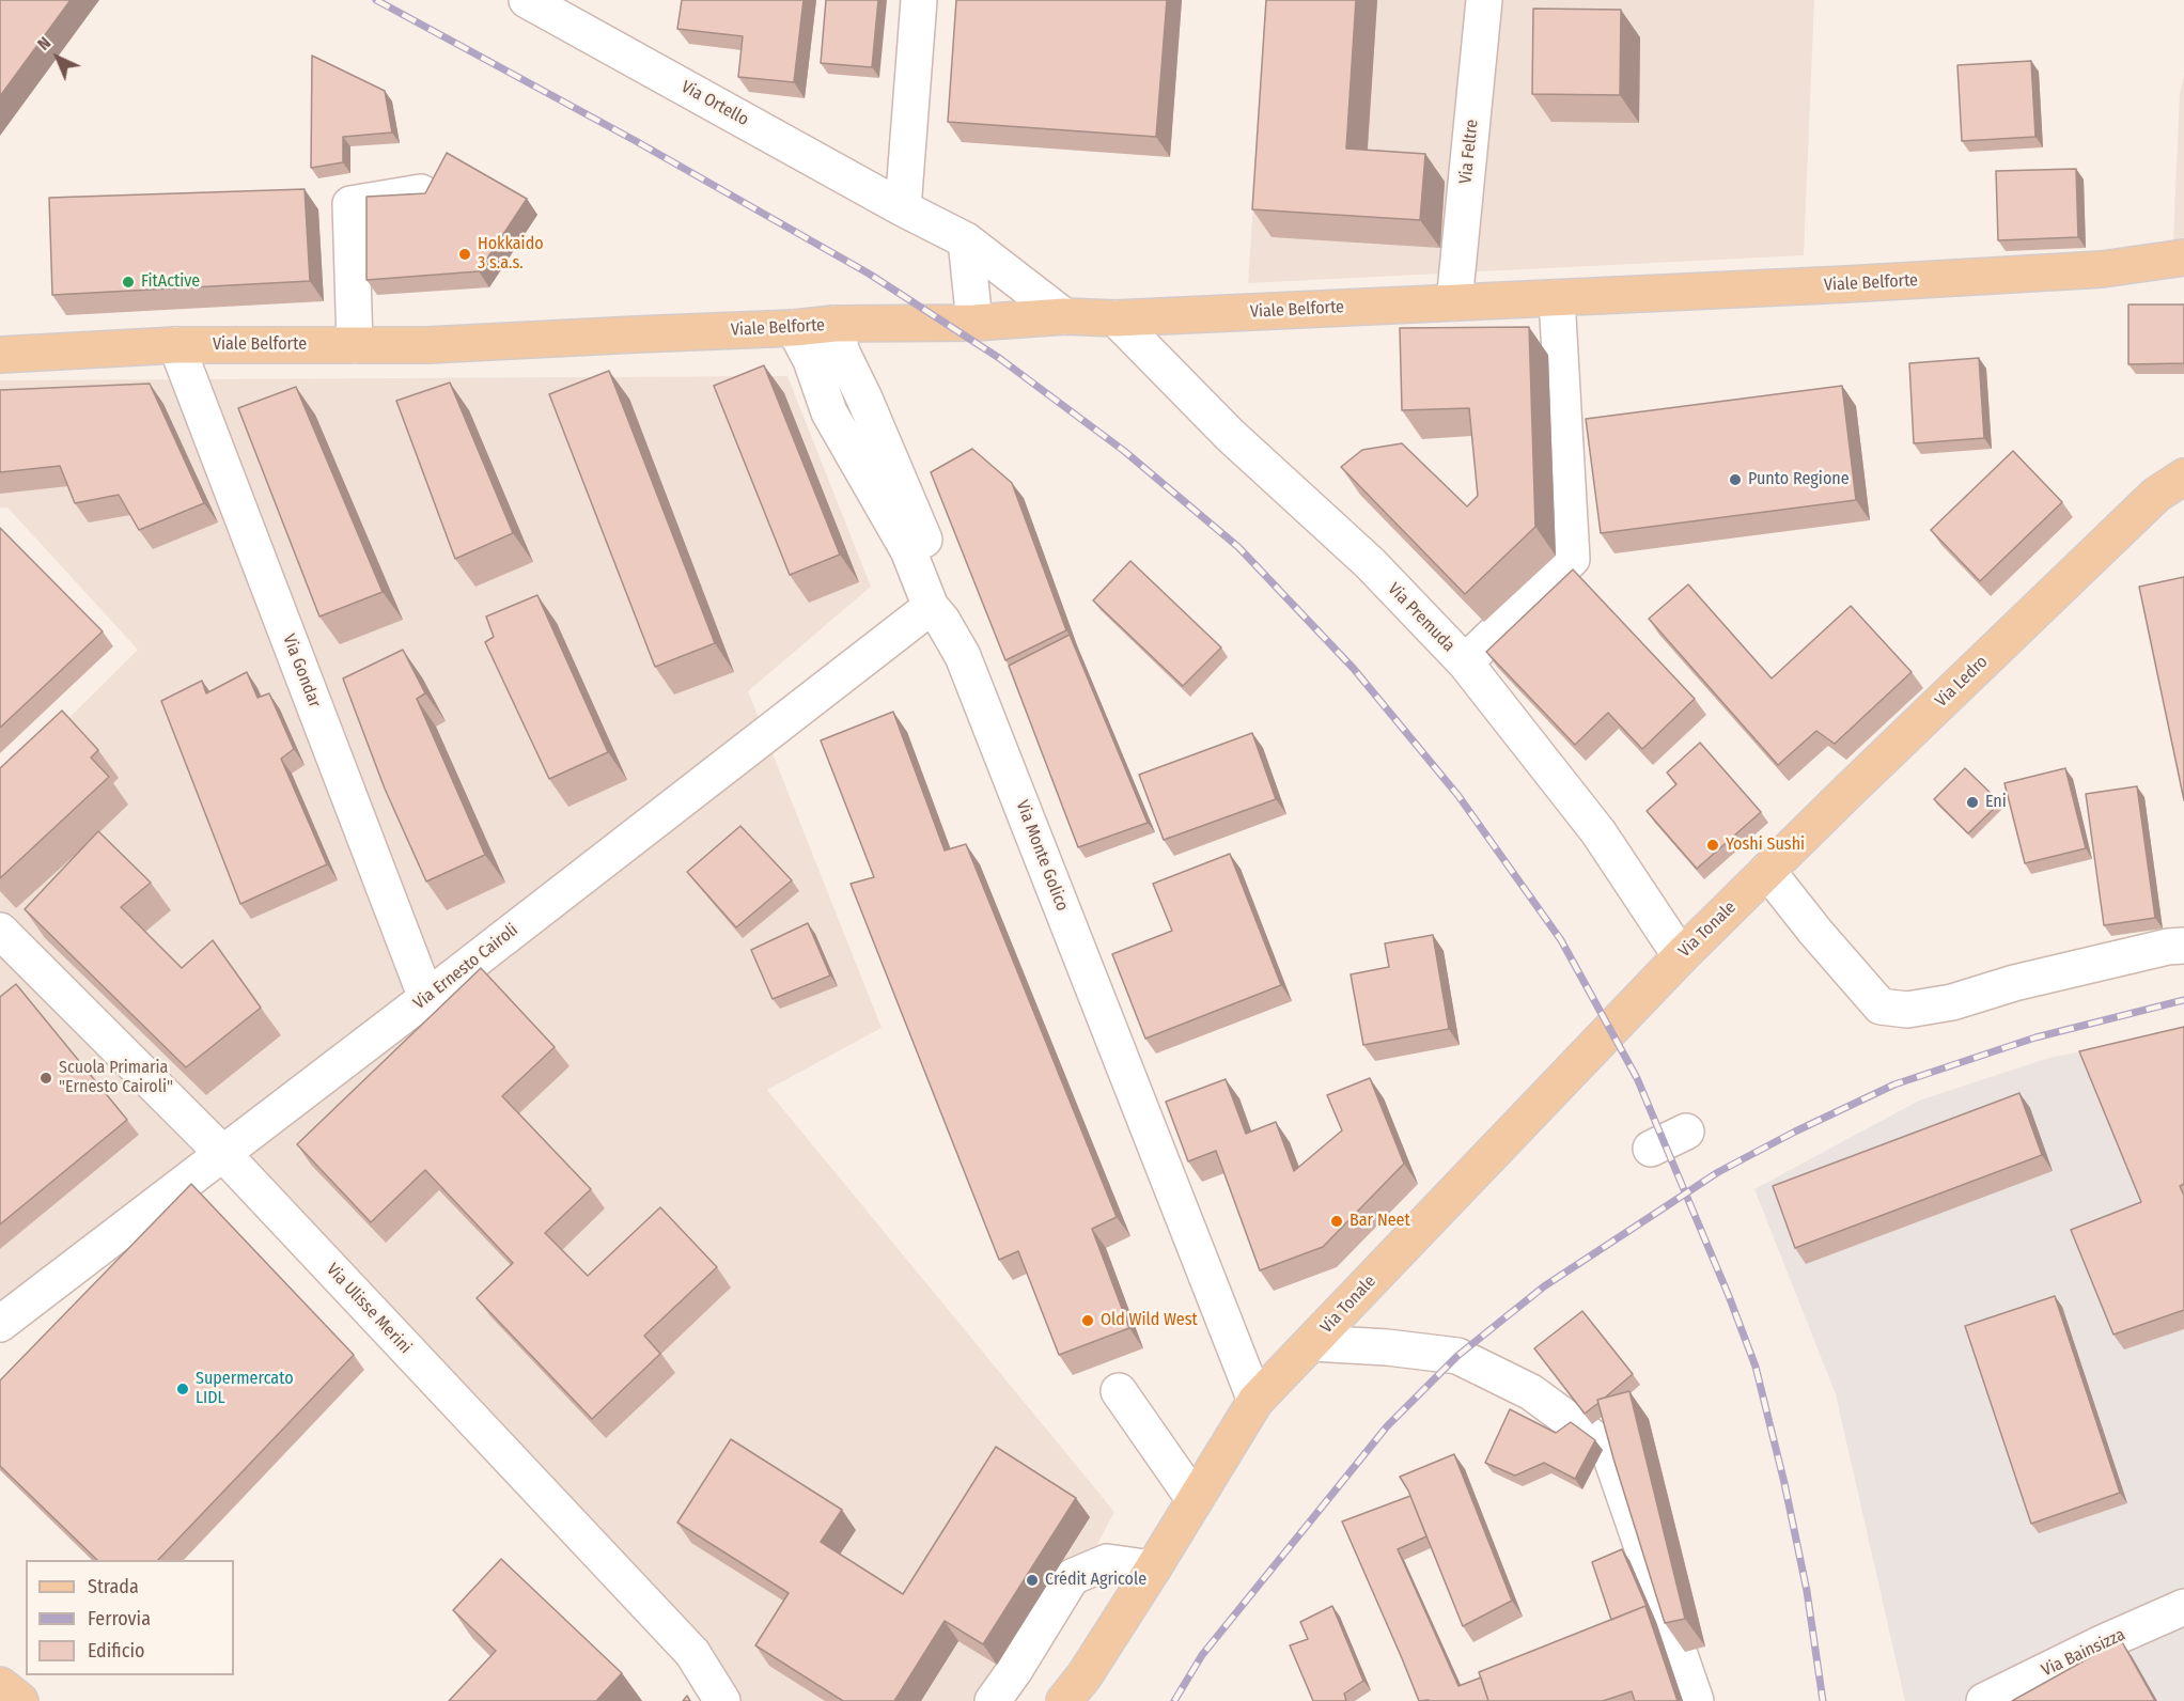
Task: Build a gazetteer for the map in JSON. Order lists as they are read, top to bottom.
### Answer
{
  "streets": {
    "main road": ["Viale Belforte", "Via Ledro", "Via Tonale"],
    "street": [
      "Via Ortello",
      "Via Feltre",
      "Via Premuda",
      "Via Gondar",
      "Via Monte Golico",
      "Via Ernesto Cairoli",
      "Via Ulisse Merini",
      "Via Bainsizza"
    ]
  },
  "crossings": [
    ["Via Ortello", "Viale Belforte"],
    ["Via Feltre", "Viale Belforte"],
    ["Viale Belforte", "Via Premuda"],
    ["Viale Belforte", "Via Gondar"],
    ["Viale Belforte", "Via Monte Golico"],
    ["Via Premuda", "Via Tonale"],
    ["Via Gondar", "Via Ernesto Cairoli"],
    ["Via Ledro", "Via Tonale"],
    ["Via Monte Golico", "Via Tonale"],
    ["Via Monte Golico", "Via Ernesto Cairoli"],
    ["Via Ernesto Cairoli", "Via Ulisse Merini"]
  ],
  "places": [
    "Hokkaido 3 s.a.s.",
    "FitActive",
    "Punto Regione",
    "Eni",
    "Yoshi Sushi",
    "Scuola Primaria \"Ernesto Cairoli\"",
    "Bar Neet",
    "Old Wild West",
    "Supermercato LIDL",
    "Crédit Agricole"
  ],
  "legend": ["Strada", "Ferrovia", "Edificio"],
  "north": "top left"
}
